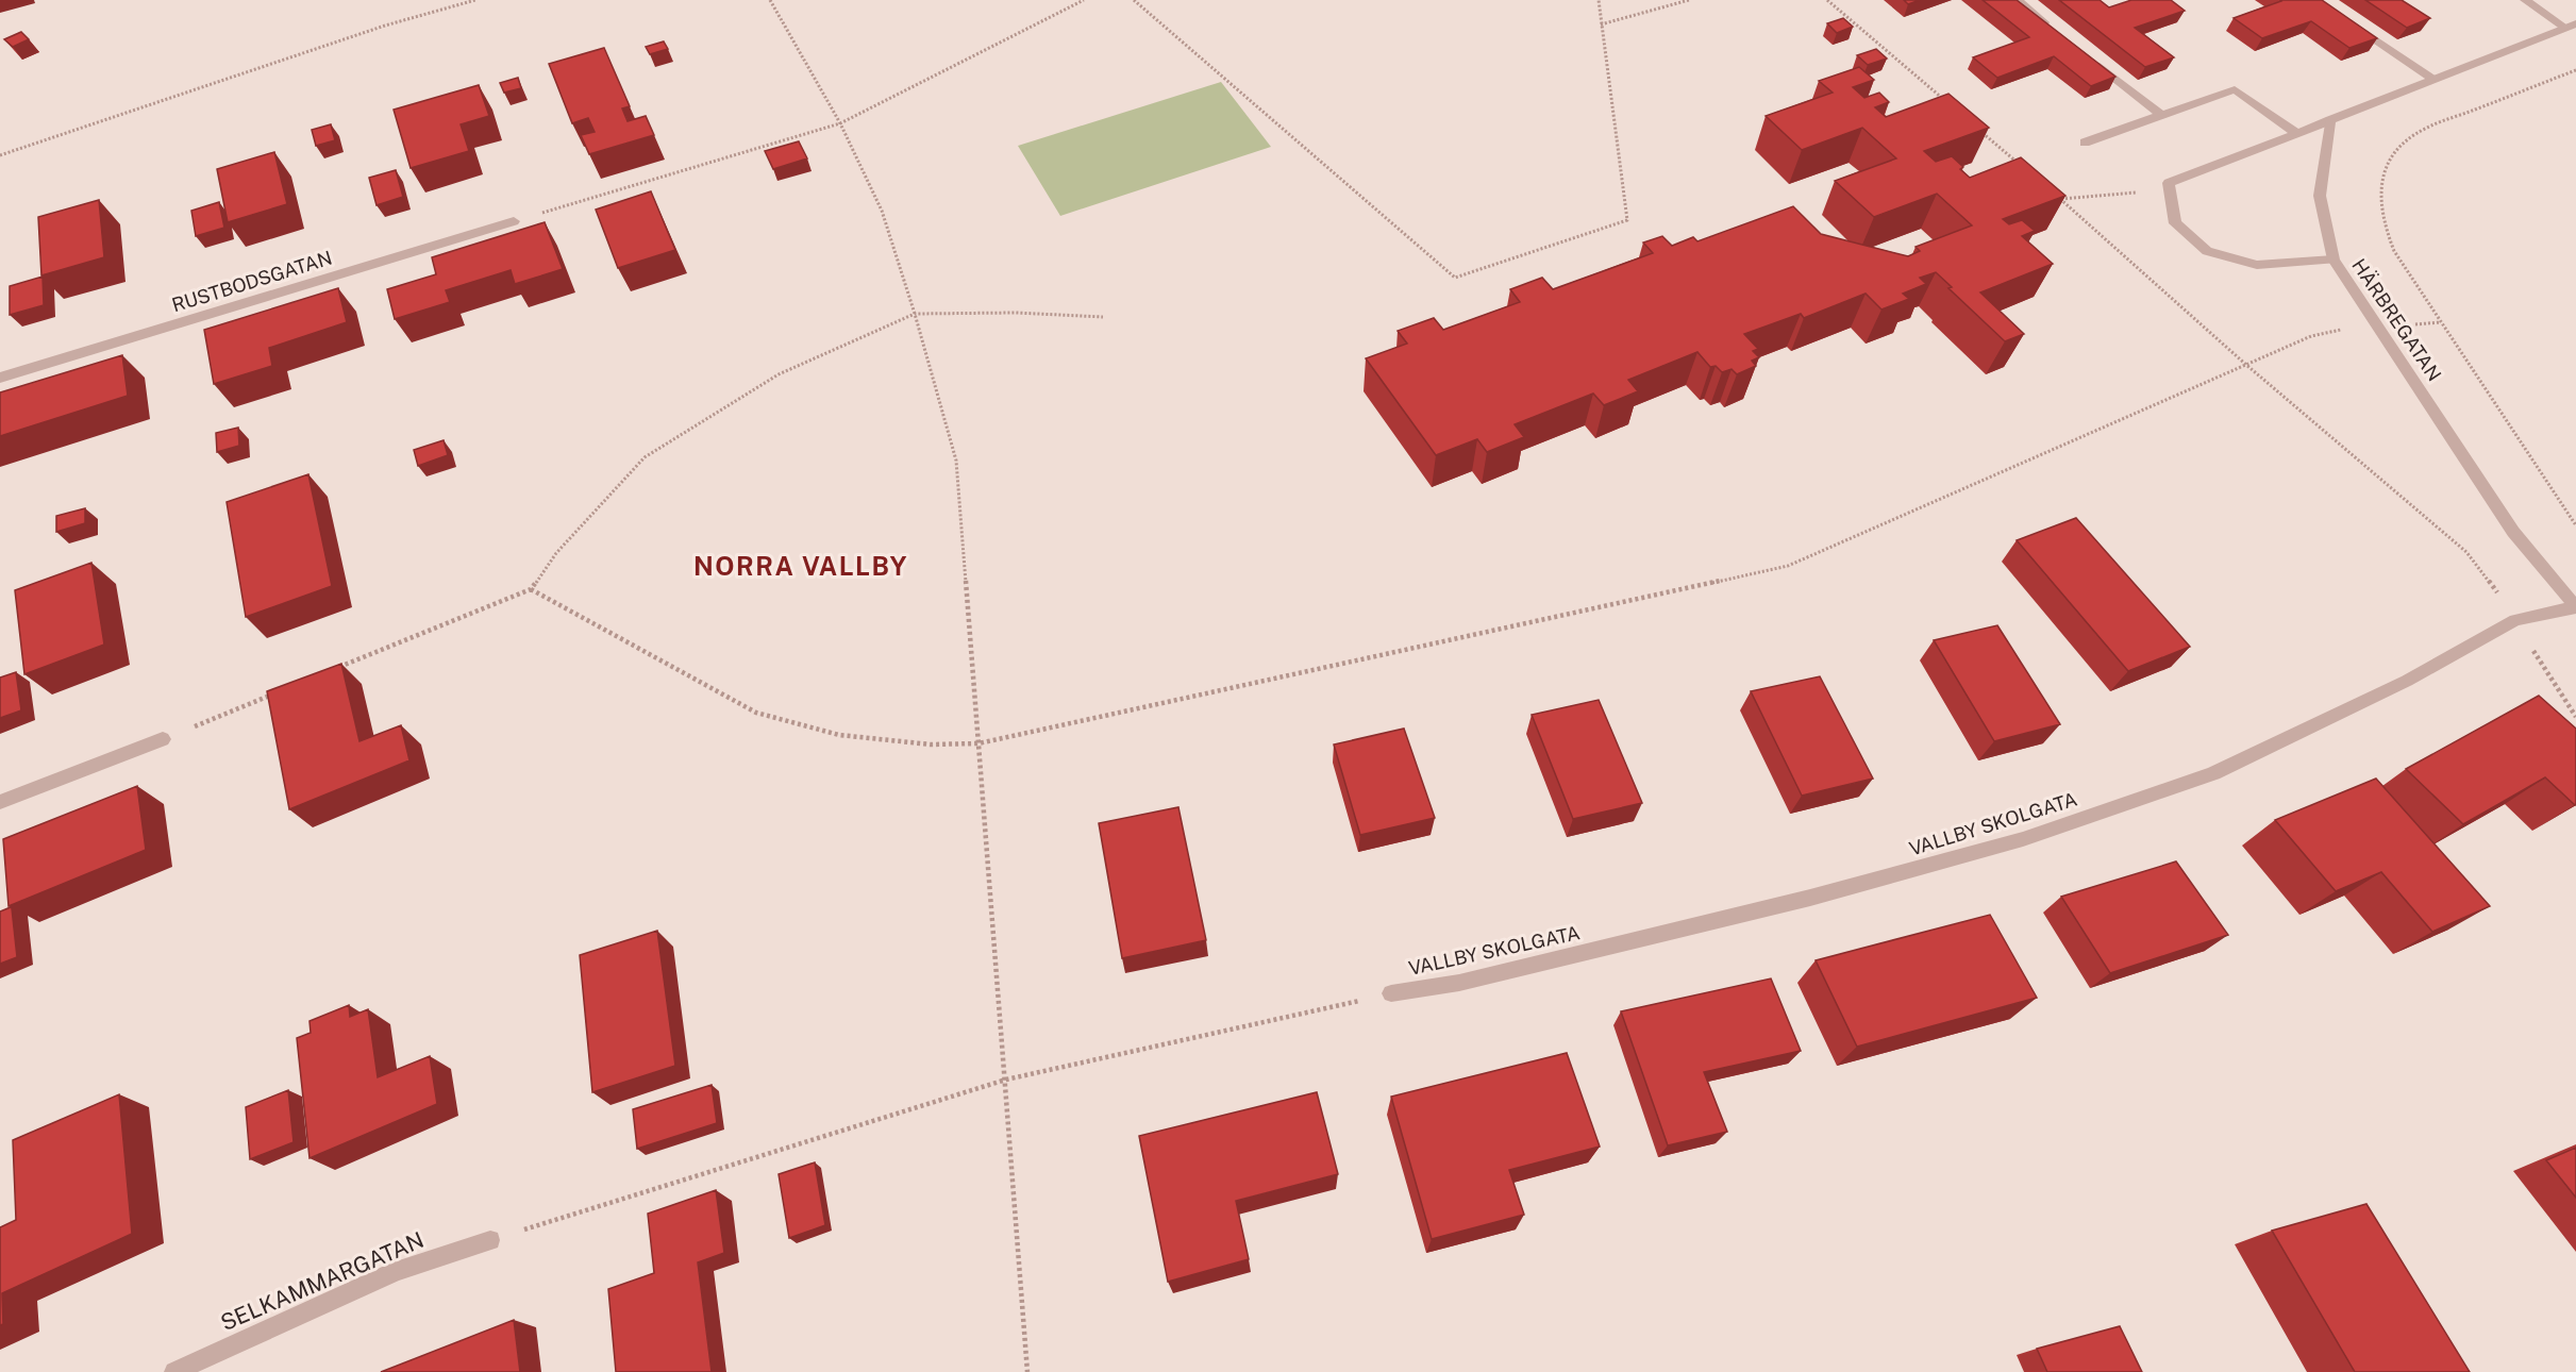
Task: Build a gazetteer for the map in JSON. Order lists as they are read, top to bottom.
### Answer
{
  "streets": {
    "street": [
      "RUSTBODSGATAN",
      "HÄRBREGATAN",
      "VALLBY SKOLGATA",
      "SELKAMMARGATAN"
    ]
  },
  "crossings": [
    ["HÄRBREGATAN", "VALLBY SKOLGATA"]
  ],
  "districts": ["NORRA VALLBY"]
}
